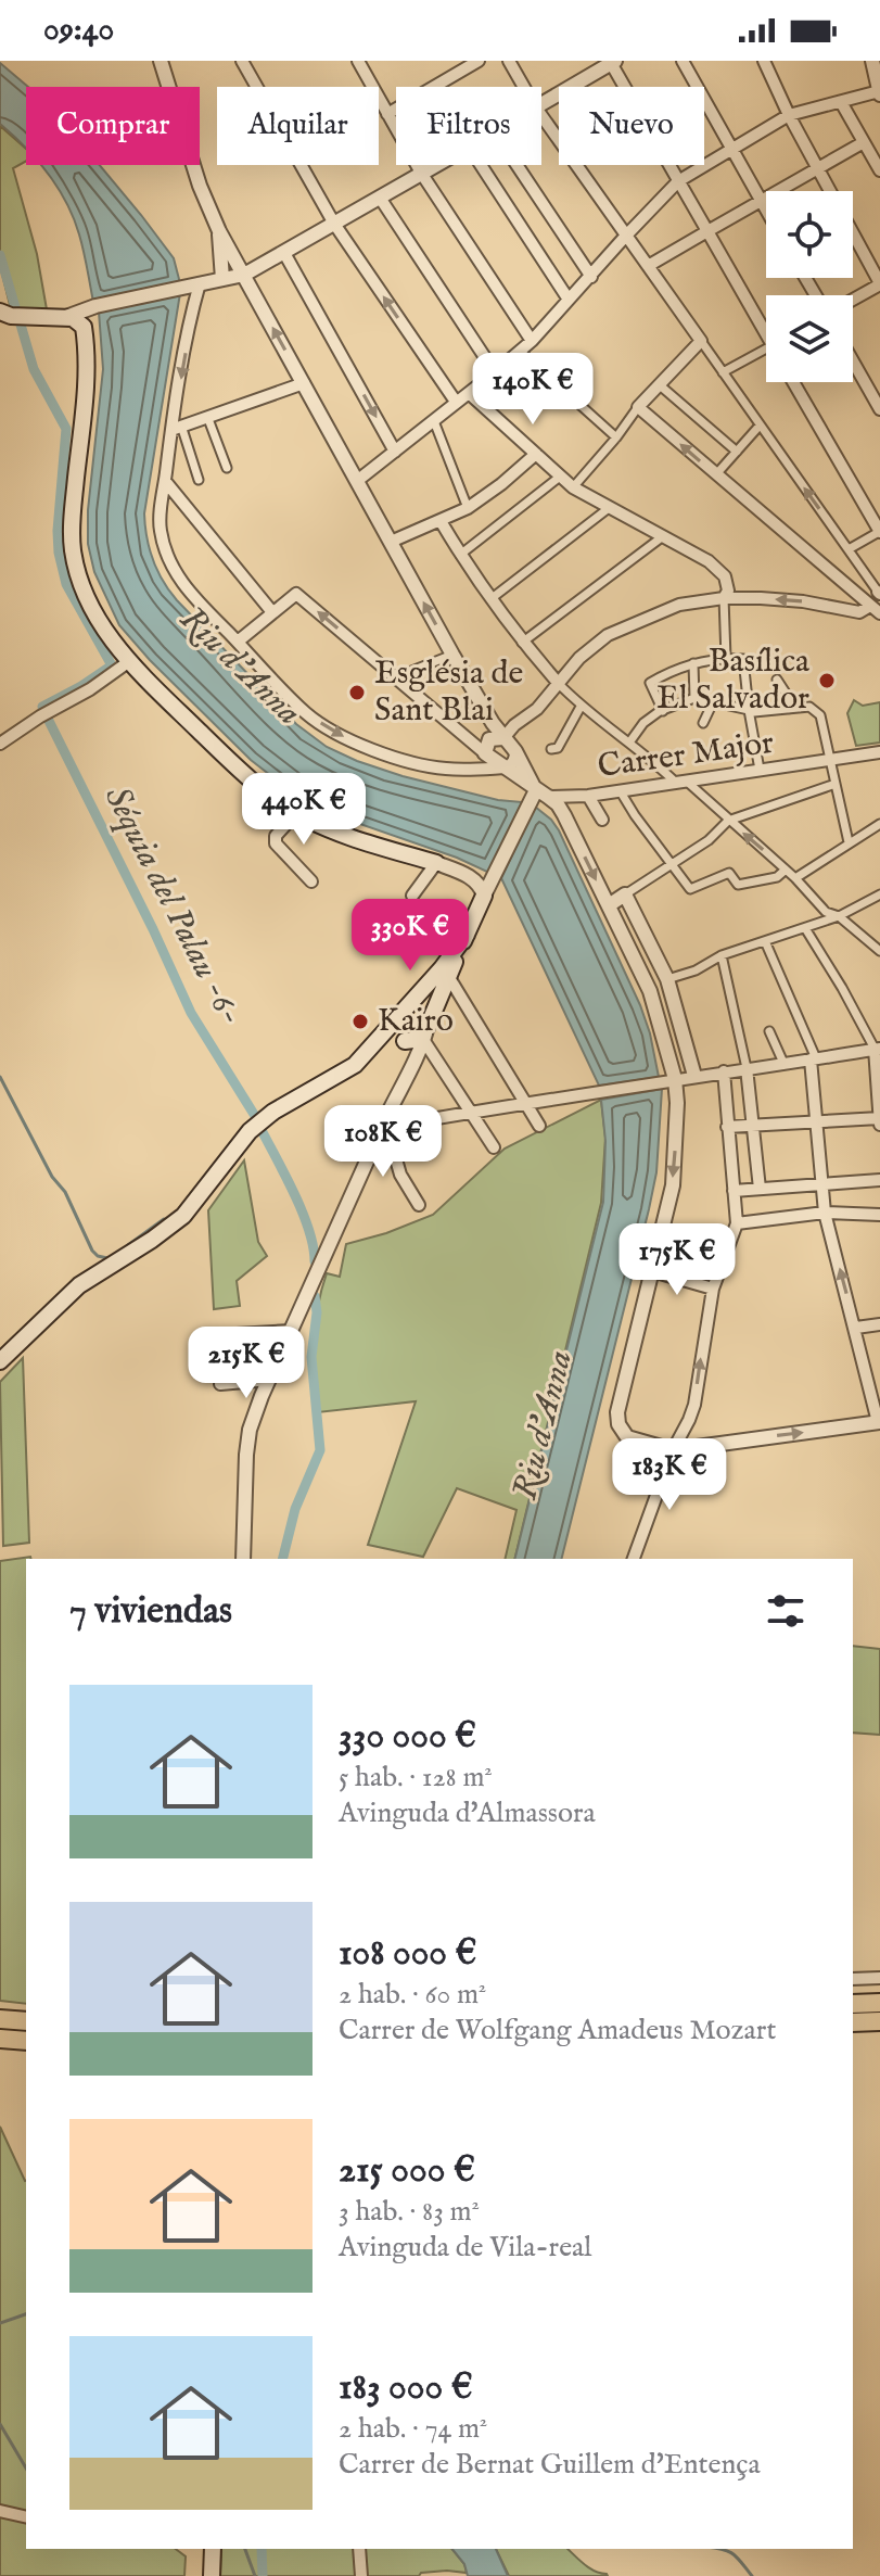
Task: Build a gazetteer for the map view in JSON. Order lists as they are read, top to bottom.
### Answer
{
  "streets": {
    "street": ["Carrer Major"]
  },
  "water": ["Riu d'Anna", "Séquia del Palau -6-"],
  "places": ["Basílica El Salvador", "Església de Sant Blai", "Kairo"],
  "page": {
    "status": "09:40",
    "chip": [
      "Comprar",
      "Alquilar",
      "Filtros",
      "Nuevo"
    ],
    "price": [
      "140K €",
      "440K €",
      "330K €",
      "108K €",
      "175K €",
      "215K €",
      "183K €"
    ],
    "heading": "7 viviendas",
    "list": [
      {
        "name": "330 000 €",
        "note": "5 hab. · 128 m² · Avinguda d'Almassora"
      },
      {
        "name": "108 000 €",
        "note": "2 hab. · 60 m² · Carrer de Wolfgang Amadeus Mozart"
      },
      {
        "name": "215 000 €",
        "note": "3 hab. · 83 m² · Avinguda de Vila-real"
      },
      {
        "name": "183 000 €",
        "note": "2 hab. · 74 m² · Carrer de Bernat Guillem d'Entença"
      }
    ]
  }
}
